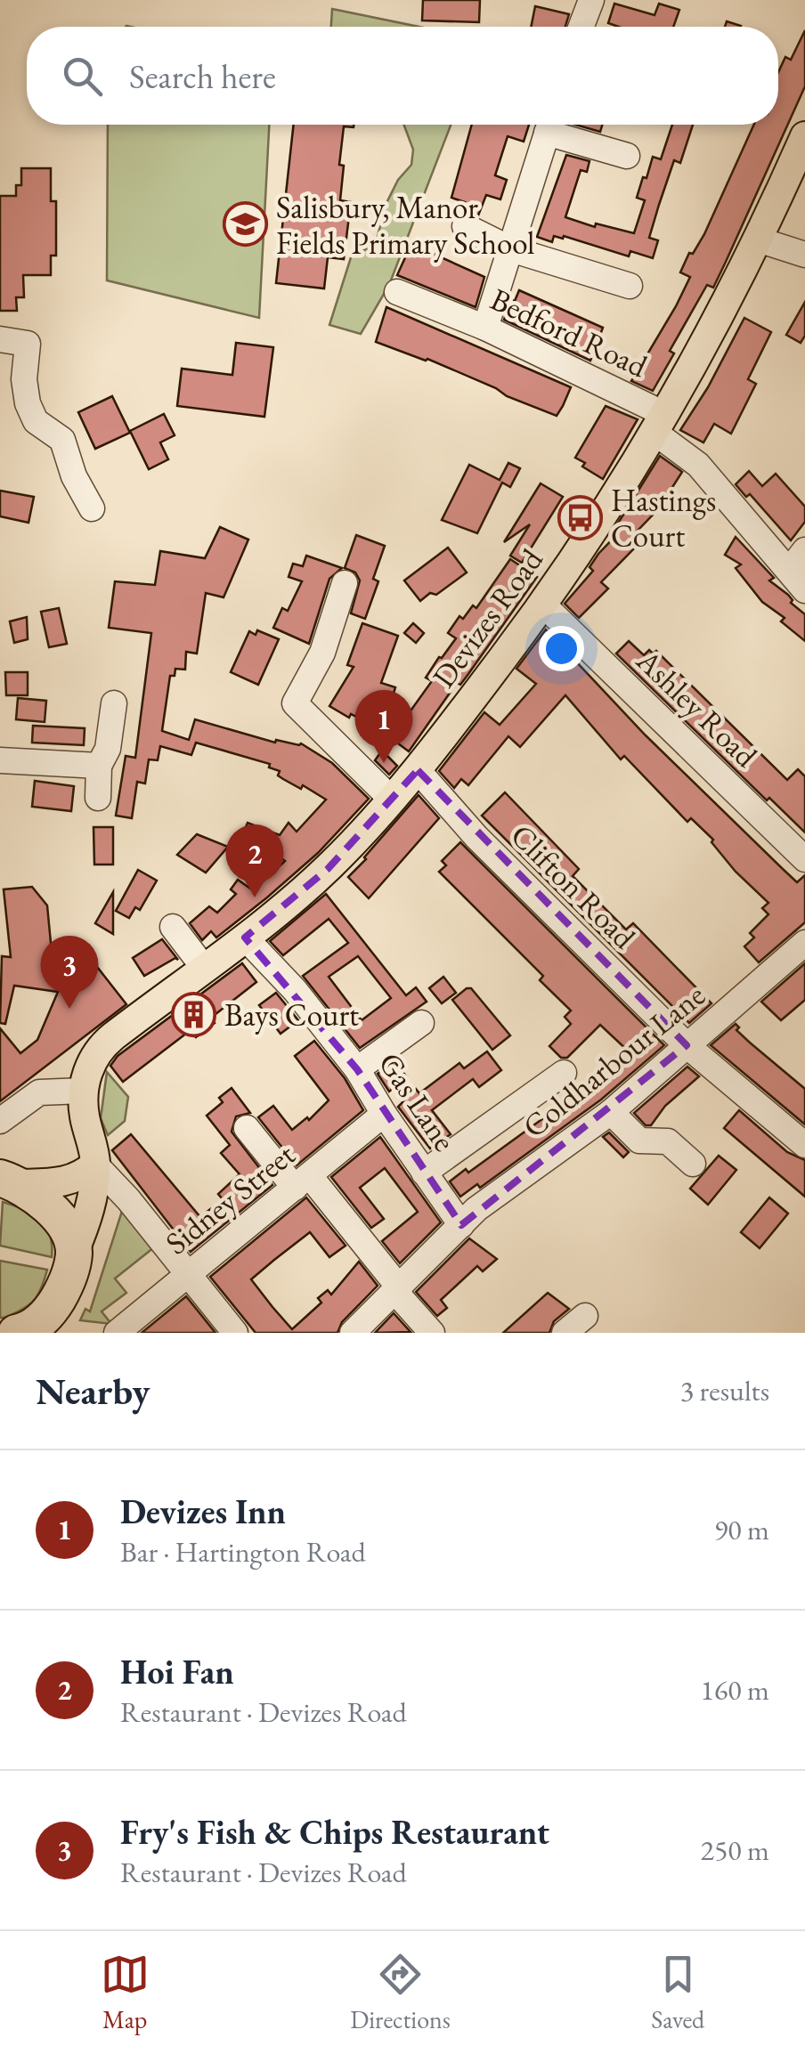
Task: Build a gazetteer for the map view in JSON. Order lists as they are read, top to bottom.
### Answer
{
  "streets": {
    "main road": ["Devizes Road"],
    "street": [
      "Bedford Road",
      "Ashley Road",
      "Clifton Road",
      "Coldharbour Lane",
      "Gas Lane",
      "Sidney Street"
    ]
  },
  "crossings": [
    ["Bedford Road", "Devizes Road"],
    ["Devizes Road", "Ashley Road"],
    ["Devizes Road", "Clifton Road"],
    ["Devizes Road", "Gas Lane"],
    ["Clifton Road", "Coldharbour Lane"],
    ["Coldharbour Lane", "Gas Lane"],
    ["Gas Lane", "Sidney Street"]
  ],
  "places": {
    "school or university": ["Salisbury, Manor Fields Primary School"],
    "bus stop": ["Hastings Court"],
    "building": ["Bays Court"]
  },
  "page": {
    "search": "Search here",
    "pins": ["1", "2", "3"],
    "heading": ["Nearby", "3 results"],
    "list": [
      {
        "mark": "1",
        "name": "Devizes Inn",
        "note": "Bar · Hartington Road",
        "value": "90 m"
      },
      {
        "mark": "2",
        "name": "Hoi Fan",
        "note": "Restaurant · Devizes Road",
        "value": "160 m"
      },
      {
        "mark": "3",
        "name": "Fry's Fish & Chips Restaurant",
        "note": "Restaurant · Devizes Road",
        "value": "250 m"
      }
    ],
    "nav": ["Map", "Directions", "Saved"]
  }
}
